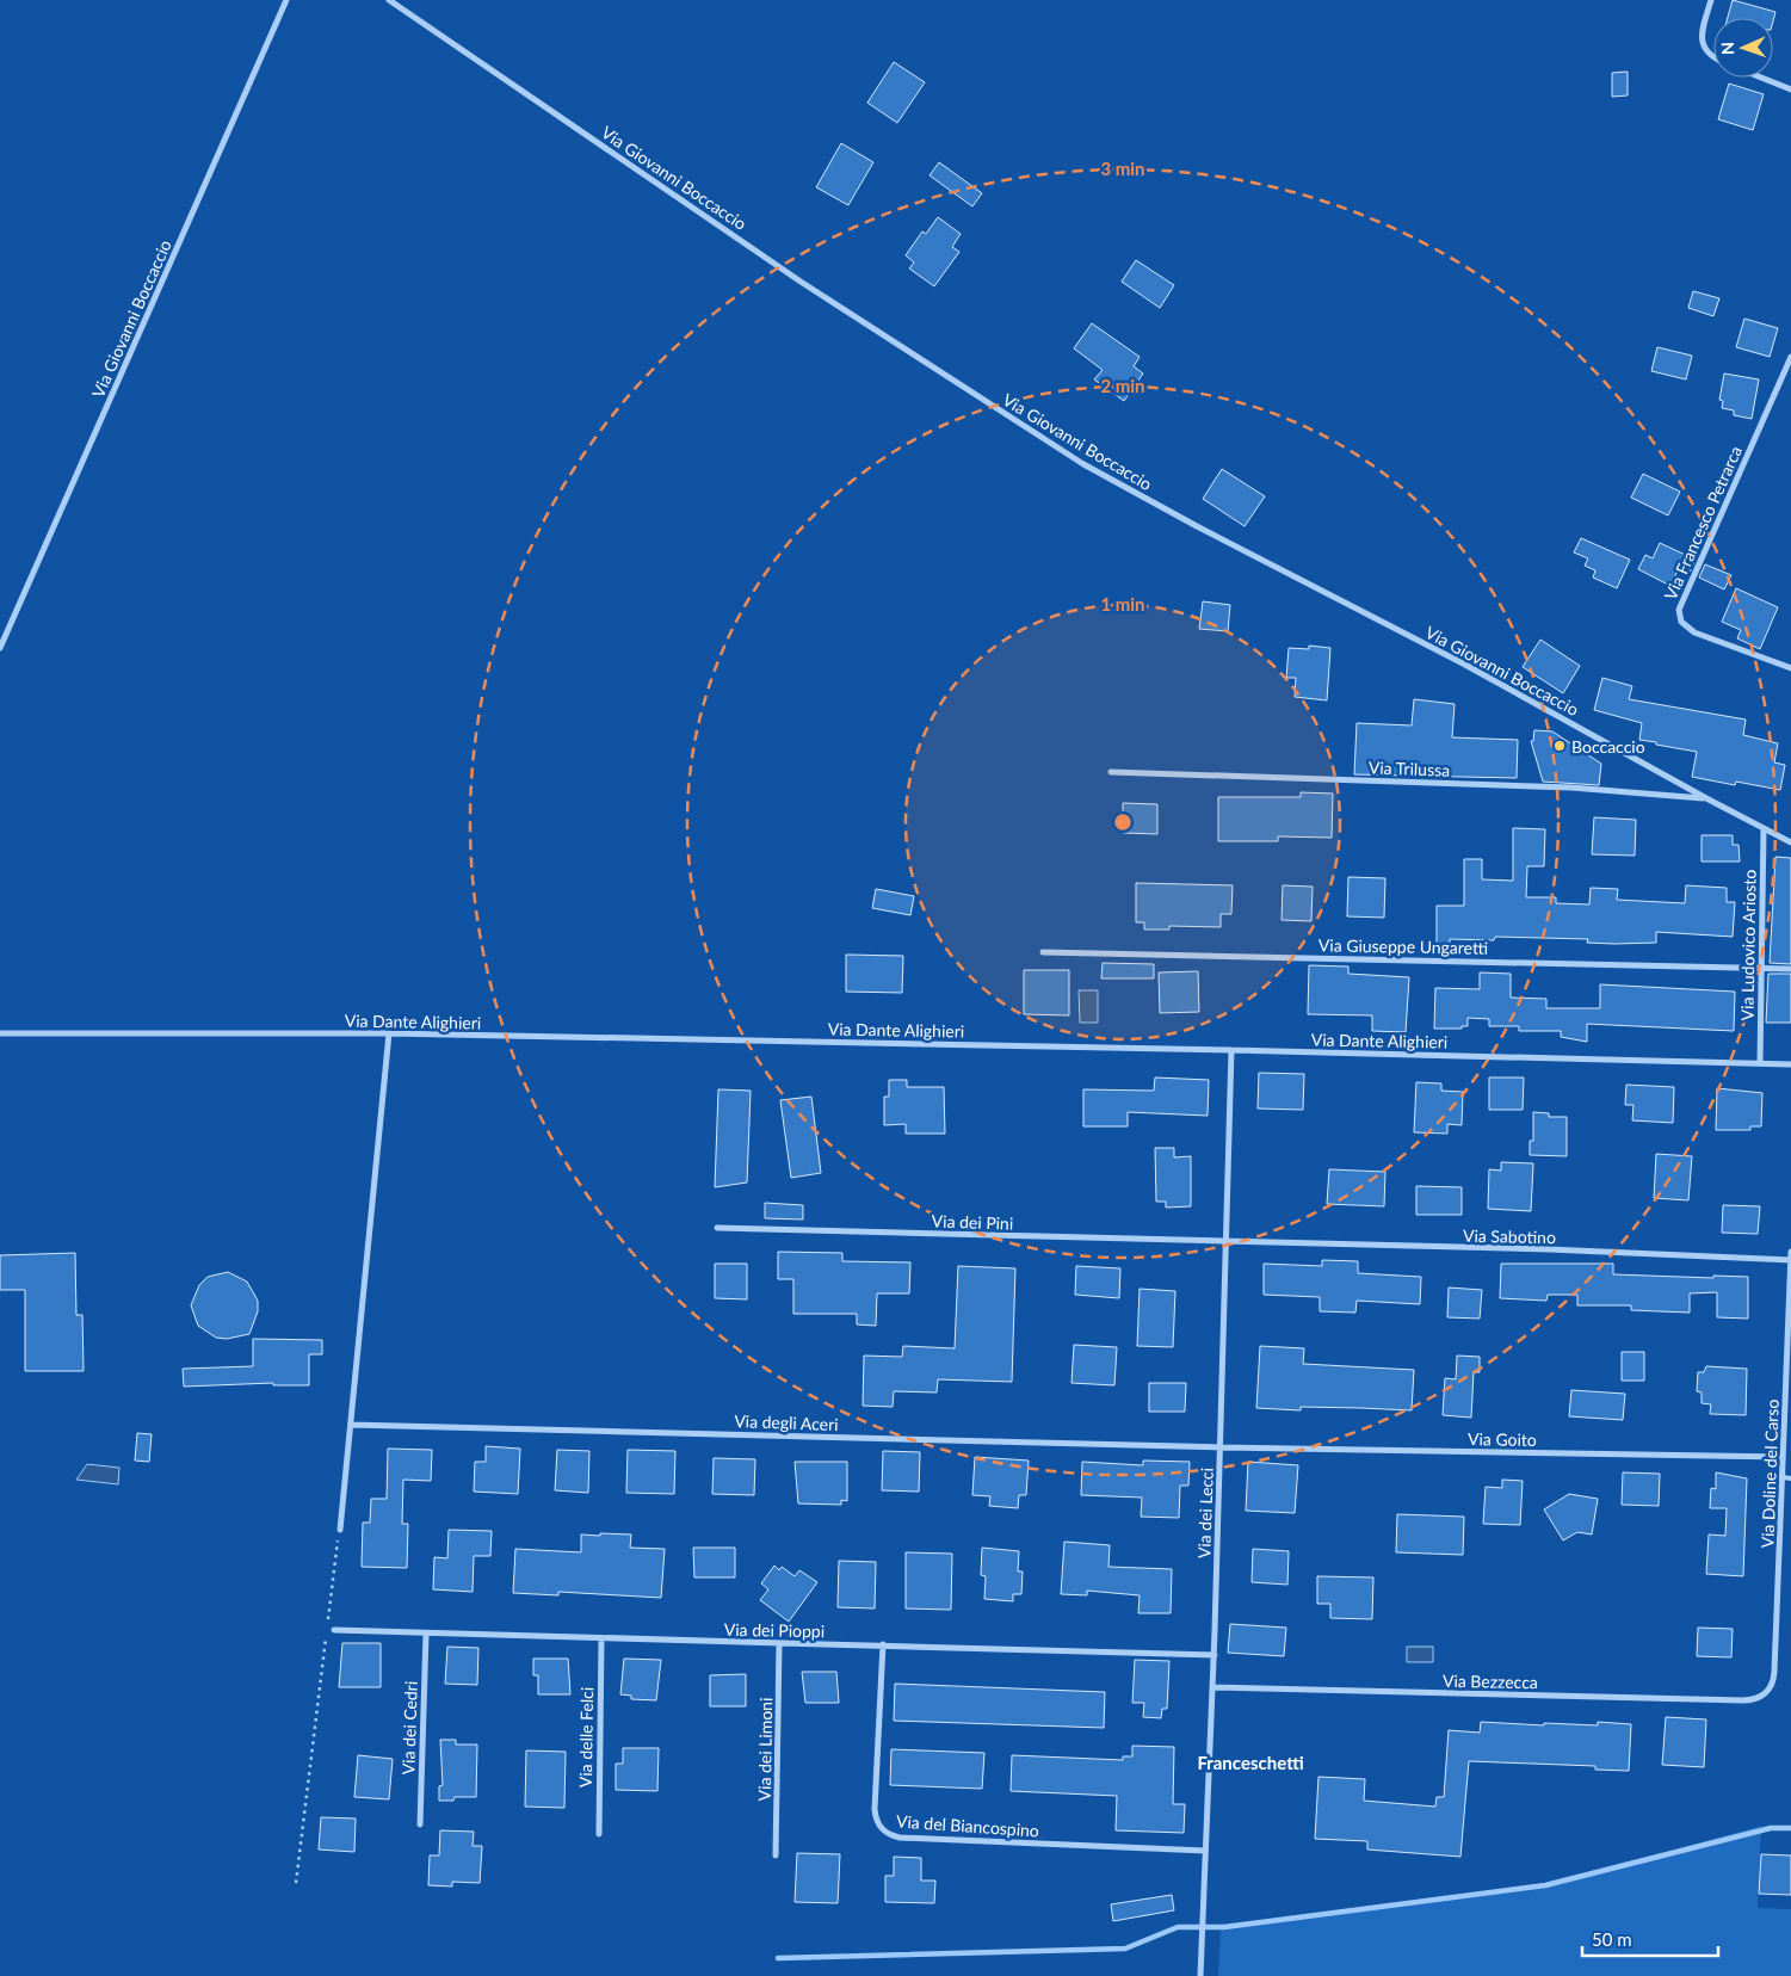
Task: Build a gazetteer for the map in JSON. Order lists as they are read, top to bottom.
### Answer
{
  "streets": {
    "street": [
      "Via Giovanni Boccaccio",
      "Via Francesco Petrarca",
      "Via Trilussa",
      "Via Ludovico Ariosto",
      "Via Giuseppe Ungaretti",
      "Via Dante Alighieri",
      "Via dei Pini",
      "Via Sabotino",
      "Via degli Aceri",
      "Via Goito",
      "Via Doline del Carso",
      "Via dei Lecci",
      "Via dei Pioppi",
      "Via Bezzecca",
      "Via dei Cedri",
      "Via delle Felci",
      "Via dei Limoni",
      "Via del Biancospino"
    ]
  },
  "crossings": [
    ["Via Giovanni Boccaccio", "Via Trilussa"],
    ["Via Giovanni Boccaccio", "Via Ludovico Ariosto"],
    ["Via Ludovico Ariosto", "Via Giuseppe Ungaretti"],
    ["Via Ludovico Ariosto", "Via Dante Alighieri"],
    ["Via Dante Alighieri", "Via dei Lecci"],
    ["Via dei Pini", "Via Sabotino"],
    ["Via dei Pini", "Via dei Lecci"],
    ["Via Sabotino", "Via Doline del Carso"],
    ["Via Sabotino", "Via dei Lecci"],
    ["Via degli Aceri", "Via Goito"],
    ["Via degli Aceri", "Via dei Lecci"],
    ["Via Goito", "Via Doline del Carso"],
    ["Via Goito", "Via dei Lecci"],
    ["Via Doline del Carso", "Via Bezzecca"],
    ["Via dei Lecci", "Via dei Pioppi"],
    ["Via dei Lecci", "Via Bezzecca"],
    ["Via dei Lecci", "Via del Biancospino"],
    ["Via dei Pioppi", "Via dei Cedri"],
    ["Via dei Pioppi", "Via delle Felci"],
    ["Via dei Pioppi", "Via dei Limoni"],
    ["Via dei Pioppi", "Via del Biancospino"]
  ],
  "districts": ["Franceschetti"],
  "places": ["Boccaccio"],
  "scale_bar": "50 m",
  "north": "left",
  "rings": ["3 min", "2 min", "1 min"]
}
